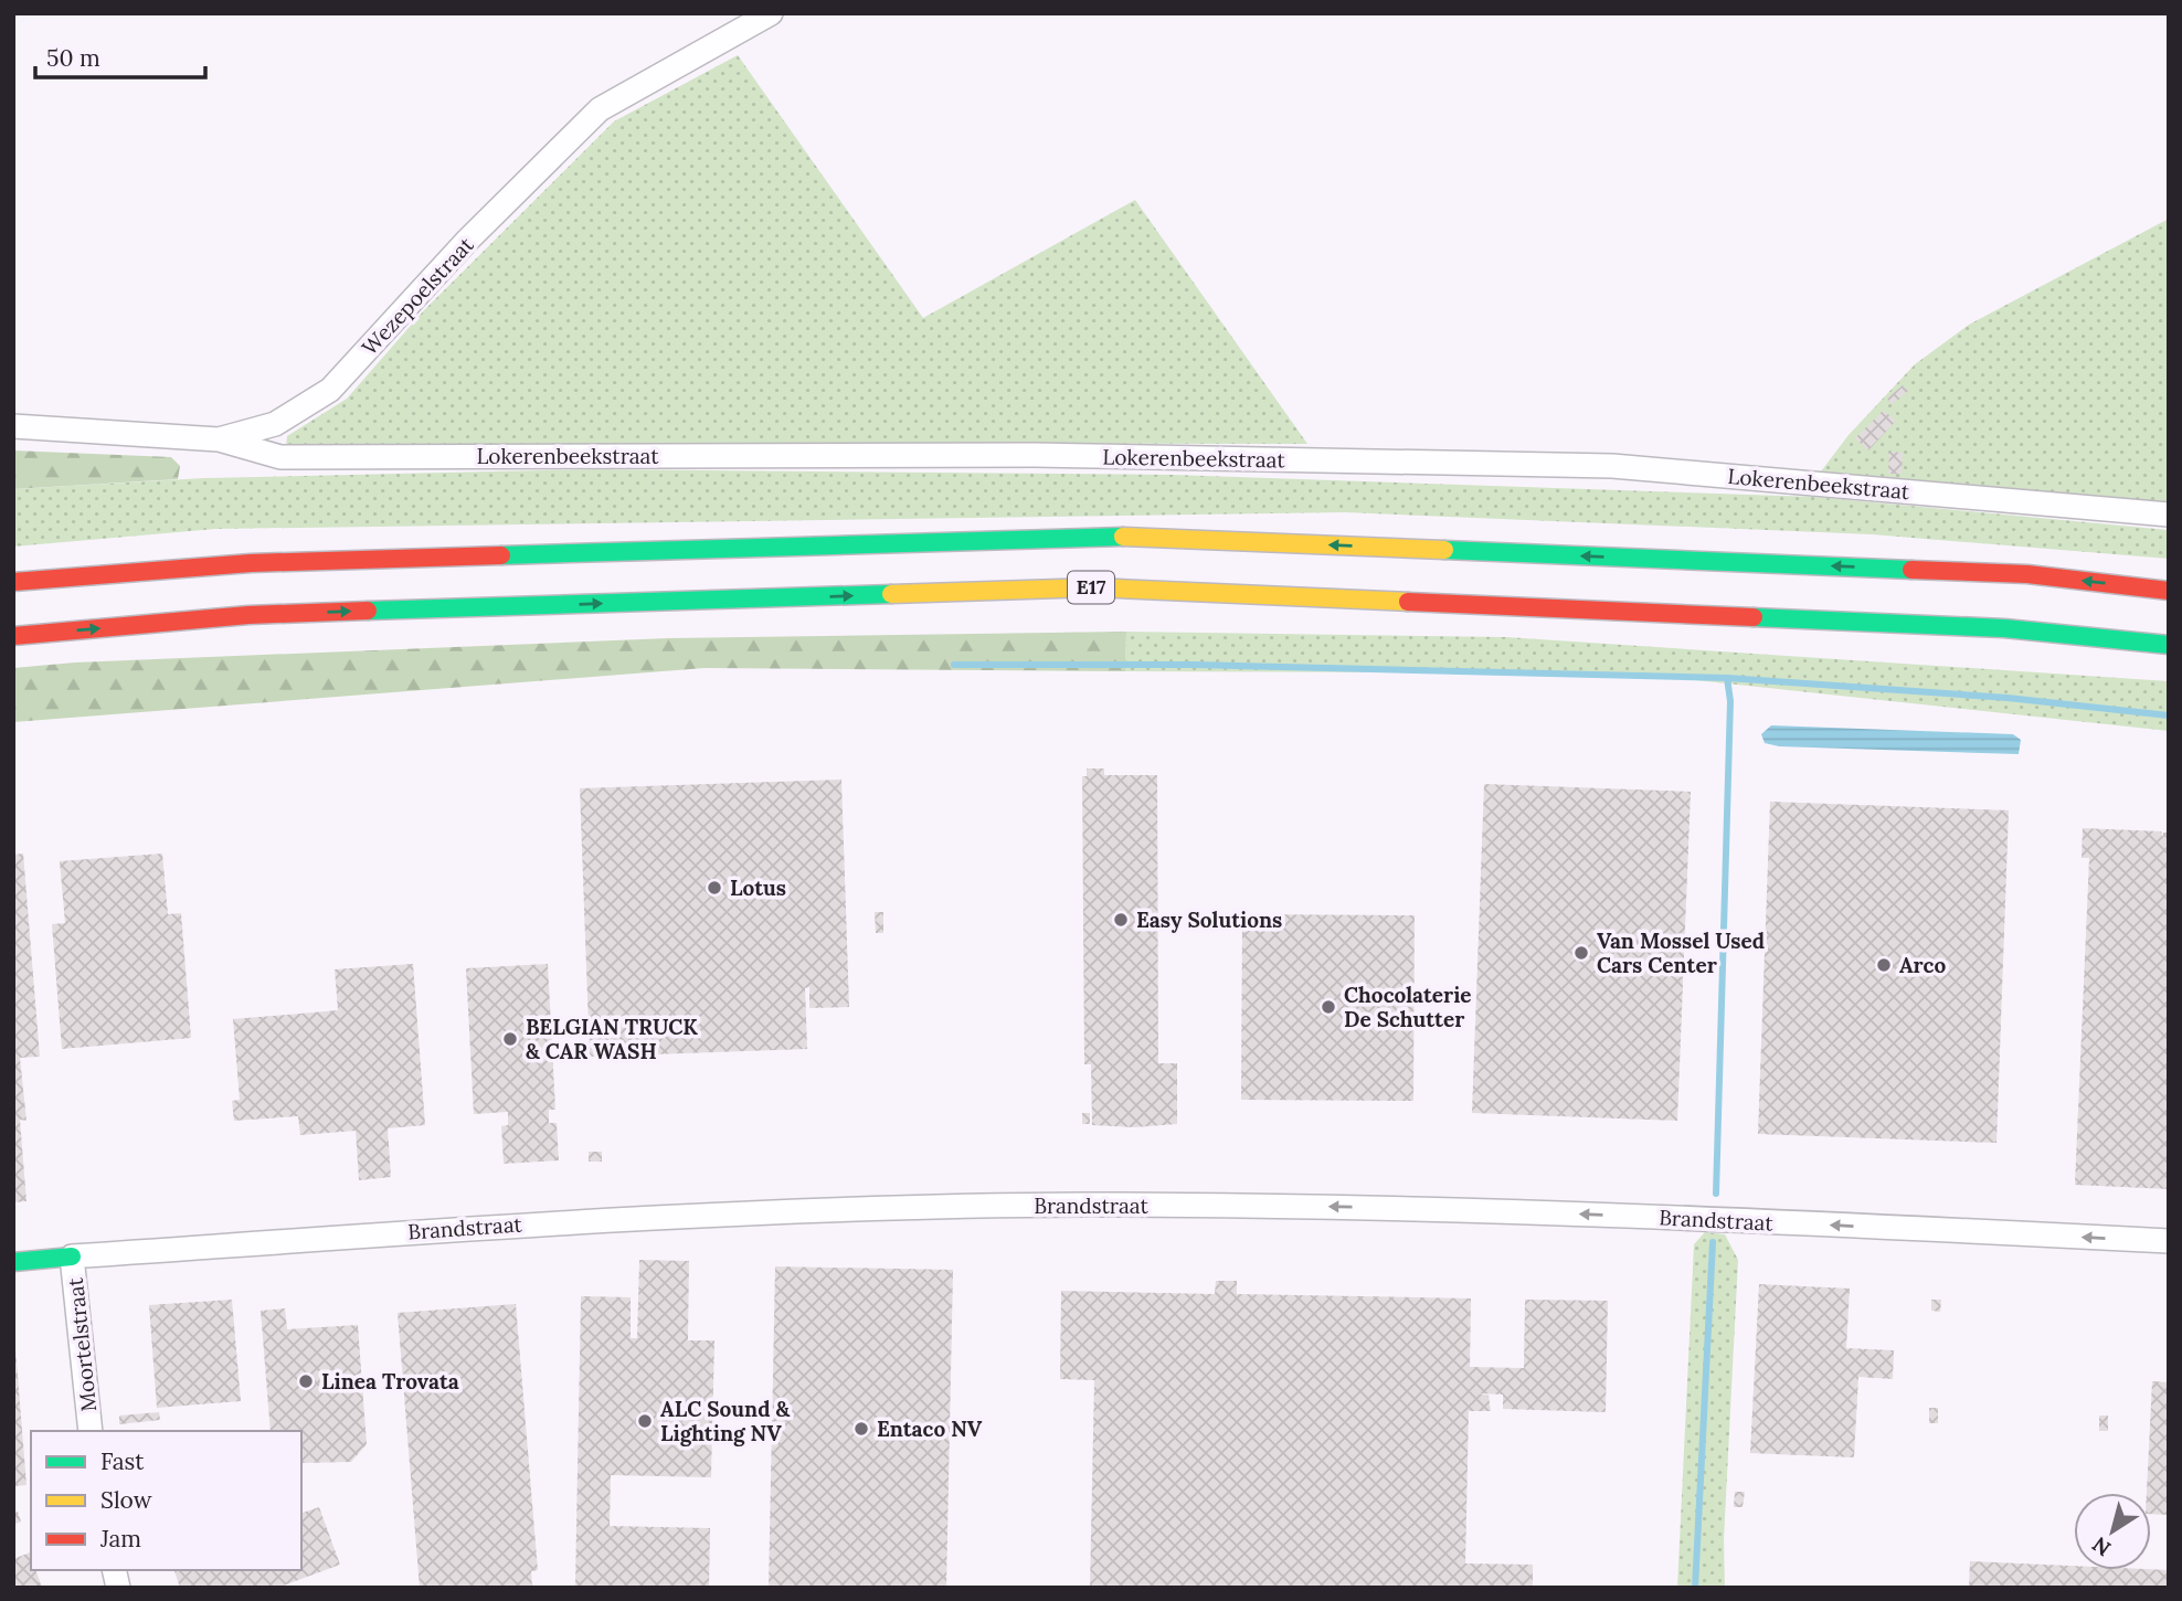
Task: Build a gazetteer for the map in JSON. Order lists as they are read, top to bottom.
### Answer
{
  "streets": {
    "main road": ["E17", "Brandstraat"],
    "street": ["Wezepoelstraat", "Lokerenbeekstraat", "Moortelstraat"]
  },
  "crossings": [
    ["Wezepoelstraat", "Lokerenbeekstraat"],
    ["Brandstraat", "Moortelstraat"]
  ],
  "one_way": ["Brandstraat"],
  "places": [
    "Lotus",
    "Easy Solutions",
    "Van Mossel Used Cars Center",
    "Arco",
    "Chocolaterie De Schutter",
    "BELGIAN TRUCK & CAR WASH",
    "Linea Trovata",
    "ALC Sound & Lighting NV",
    "Entaco NV"
  ],
  "legend": ["Fast", "Slow", "Jam"],
  "scale_bar": "50 m",
  "north": "bottom left"
}
